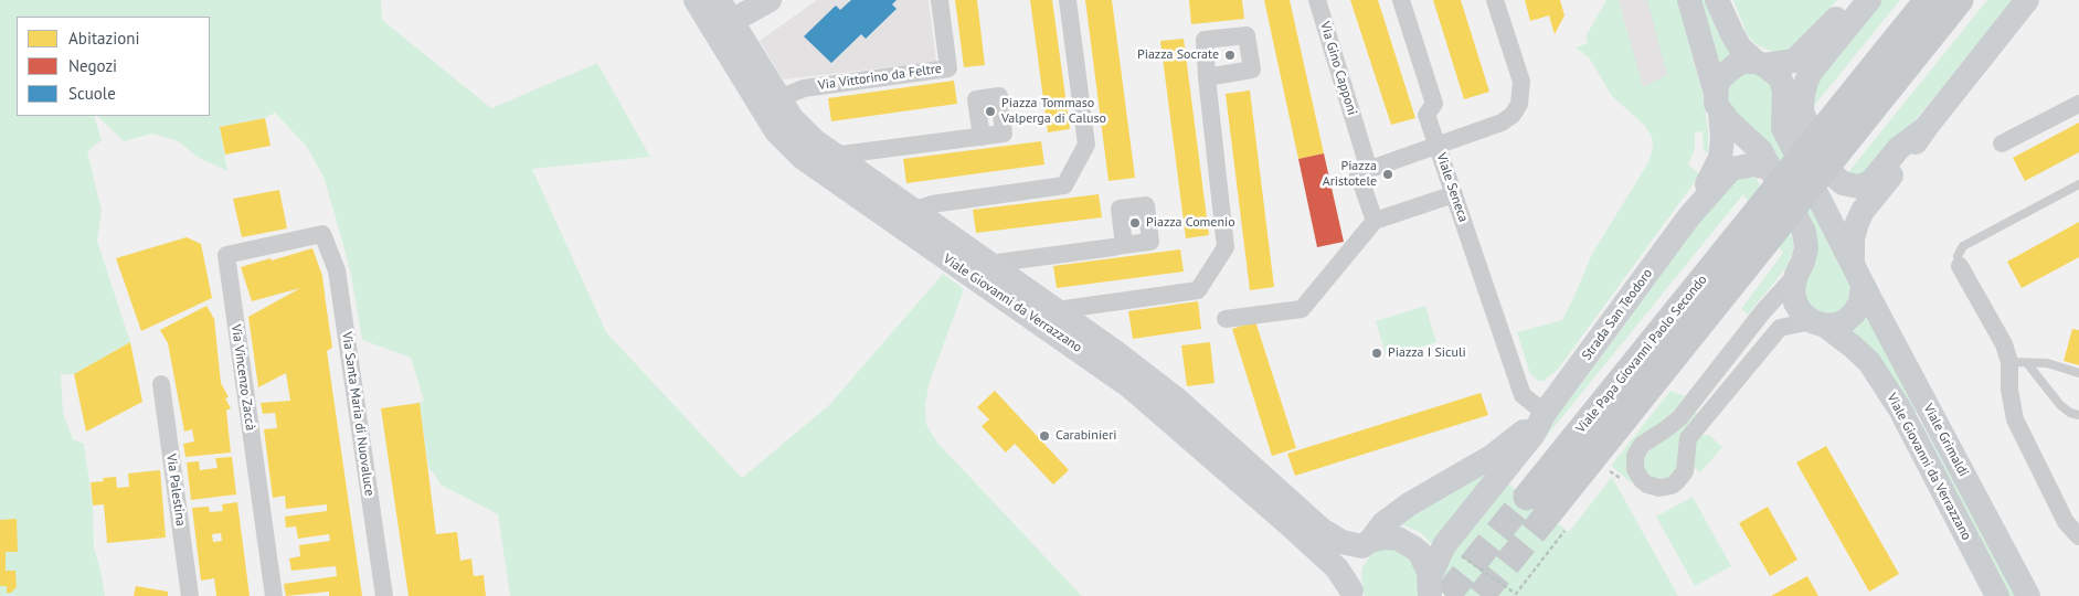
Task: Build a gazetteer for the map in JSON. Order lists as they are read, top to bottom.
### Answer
{
  "streets": {
    "main road": [
      "Viale Giovanni da Verrazzano",
      "Strada San Teodoro",
      "Viale Papa Giovanni Paolo Secondo",
      "Viale Grimaldi"
    ],
    "street": [
      "Via Gino Capponi",
      "Via Vittorino da Feltre",
      "Viale Seneca",
      "Via Vincenzo Zaccà",
      "Via Santa Maria di Nuovaluce",
      "Via Palestina"
    ]
  },
  "crossings": [
    ["Via Vittorino da Feltre", "Viale Giovanni da Verrazzano"],
    ["Viale Seneca", "Strada San Teodoro"],
    ["Viale Giovanni da Verrazzano", "Strada San Teodoro"],
    ["Via Vincenzo Zaccà", "Via Santa Maria di Nuovaluce"]
  ],
  "places": [
    "Piazza Socrate",
    "Piazza Tommaso Valperga di Caluso",
    "Piazza Aristotele",
    "Piazza Comenio",
    "Piazza I Siculi",
    "Carabinieri"
  ],
  "legend": ["Abitazioni", "Negozi", "Scuole"]
}
